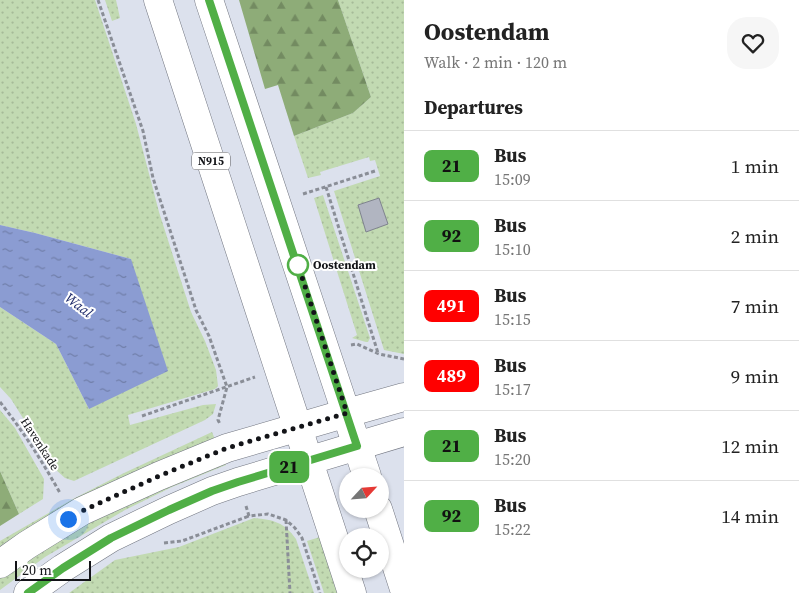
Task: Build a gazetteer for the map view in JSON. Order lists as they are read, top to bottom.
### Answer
{
  "streets": {
    "main road": ["N915"],
    "path": ["Havenkade"]
  },
  "water": ["Waal"],
  "places": ["Oostendam"],
  "lines": ["bus line 21"],
  "scale_bar": "20 m",
  "north": "top right",
  "page": {
    "on_map": "21",
    "heading": [
      ["Oostendam", "Walk · 2 min · 120 m"],
      "Departures"
    ],
    "list": [
      {
        "mark": "21",
        "name": "Bus",
        "note": "15:09",
        "value": "1 min"
      },
      {
        "mark": "92",
        "name": "Bus",
        "note": "15:10",
        "value": "2 min"
      },
      {
        "mark": "491",
        "name": "Bus",
        "note": "15:15",
        "value": "7 min"
      },
      {
        "mark": "489",
        "name": "Bus",
        "note": "15:17",
        "value": "9 min"
      },
      {
        "mark": "21",
        "name": "Bus",
        "note": "15:20",
        "value": "12 min"
      },
      {
        "mark": "92",
        "name": "Bus",
        "note": "15:22",
        "value": "14 min"
      }
    ],
    "scale": "20 m"
  }
}
